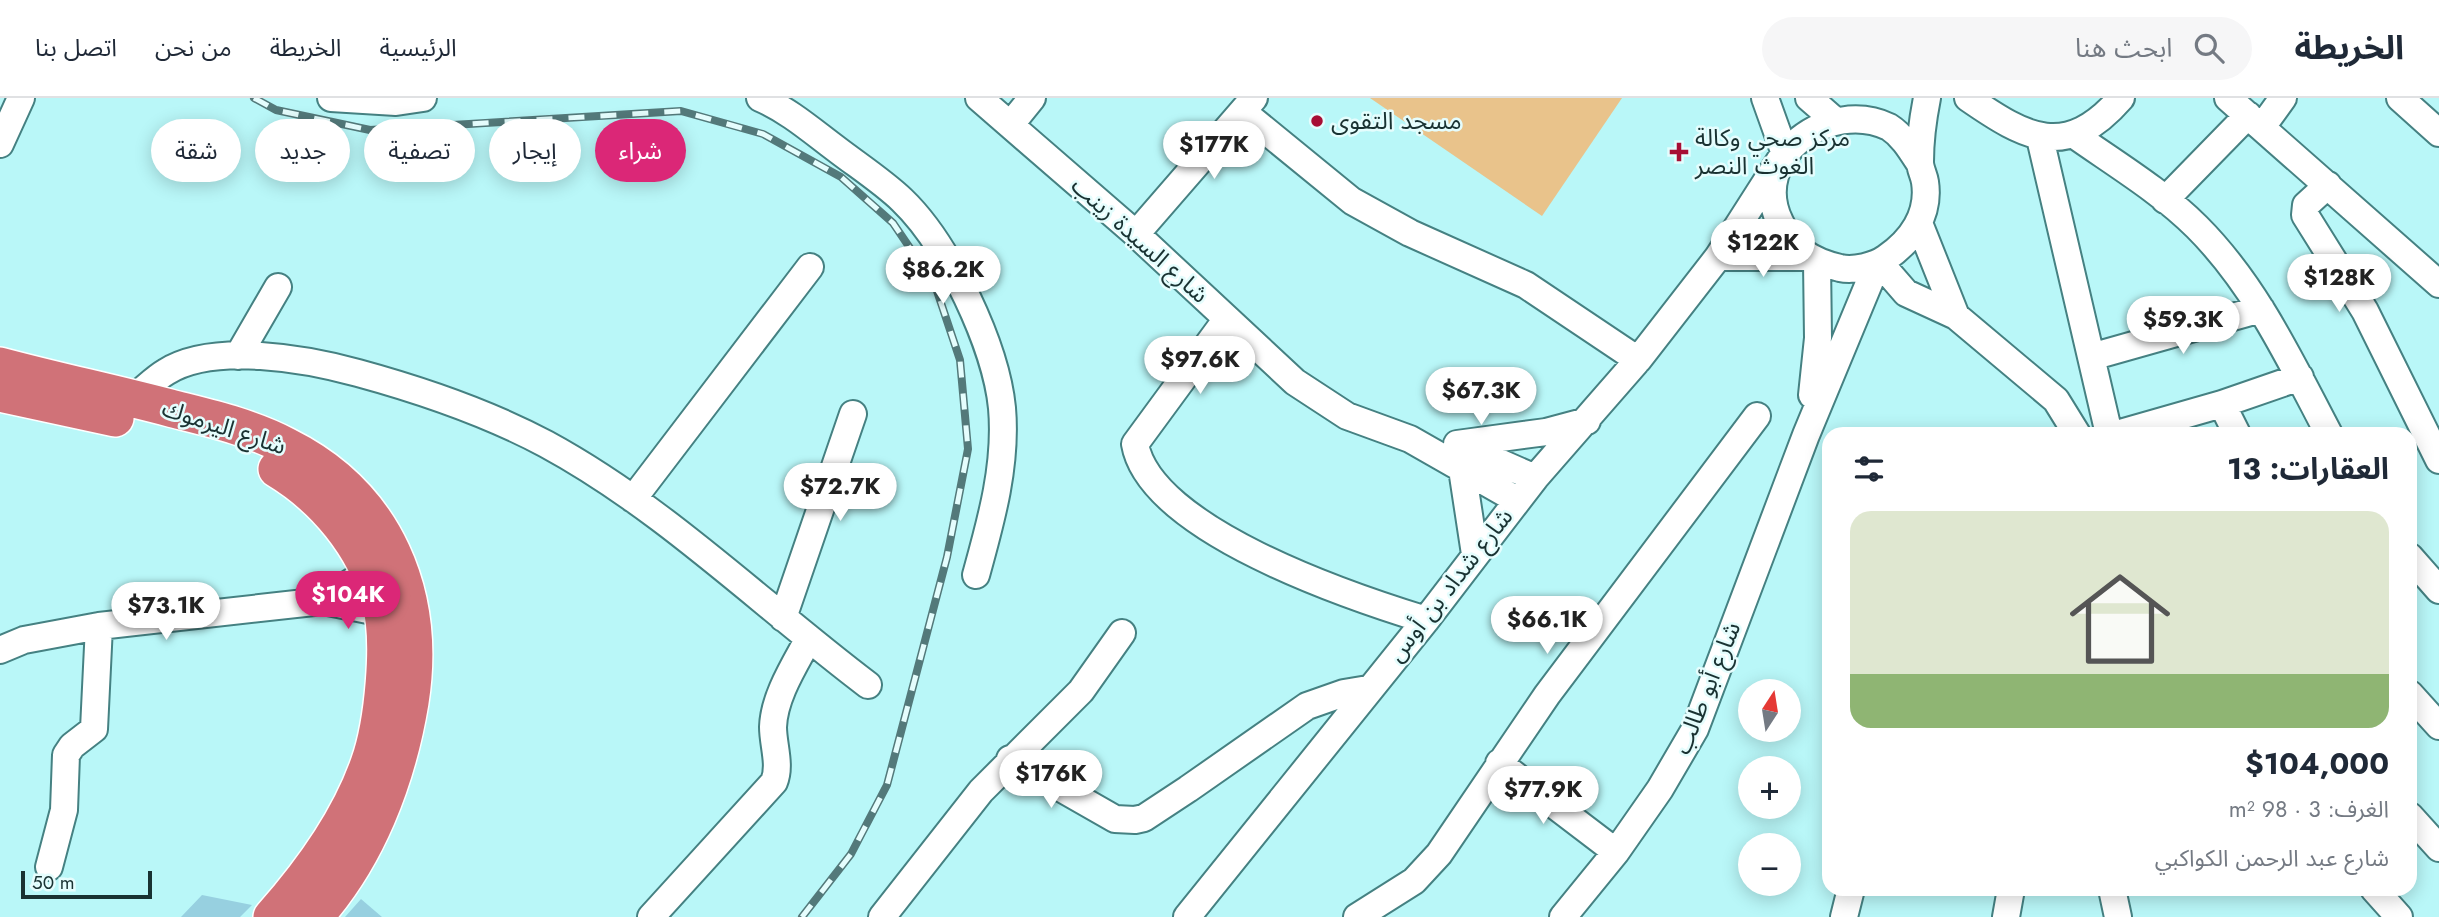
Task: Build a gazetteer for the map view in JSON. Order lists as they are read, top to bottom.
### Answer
{
  "streets": {
    "highway": ["شارع اليرموك"],
    "street": ["شارع السيدة زينب", "شارع شداد بن أوس", "شارع أبو طالب"]
  },
  "crossings": [
    ["شارع السيدة زينب", "شارع شداد بن أوس"],
    ["شارع شداد بن أوس", "شارع أبو طالب"]
  ],
  "places": {
    "other": ["مسجد التقوى"],
    "health": ["مركز صحي وكالة الغوث النصر"]
  },
  "scale_bar": "50 m",
  "north": "top",
  "page": {
    "header": "الخريطة",
    "search": "ابحث هنا",
    "nav": [
      "الرئيسية",
      "الخريطة",
      "من نحن",
      "اتصل بنا"
    ],
    "chip": [
      "شراء",
      "إيجار",
      "تصفية",
      "جديد",
      "شقة"
    ],
    "price": [
      "$177K",
      "$122K",
      "$86.2K",
      "$128K",
      "$59.3K",
      "$97.6K",
      "$67.3K",
      "$72.7K",
      "$104K",
      "$73.1K",
      "$66.1K",
      "$176K",
      "$77.9K"
    ],
    "heading": "العقارات: 13",
    "list": [
      {
        "name": "$104,000",
        "note": "الغرف: 3 · 98 m² · شارع عبد الرحمن الكواكبي"
      }
    ],
    "map_buttons": ["+", "−"],
    "scale": "50 m"
  }
}
